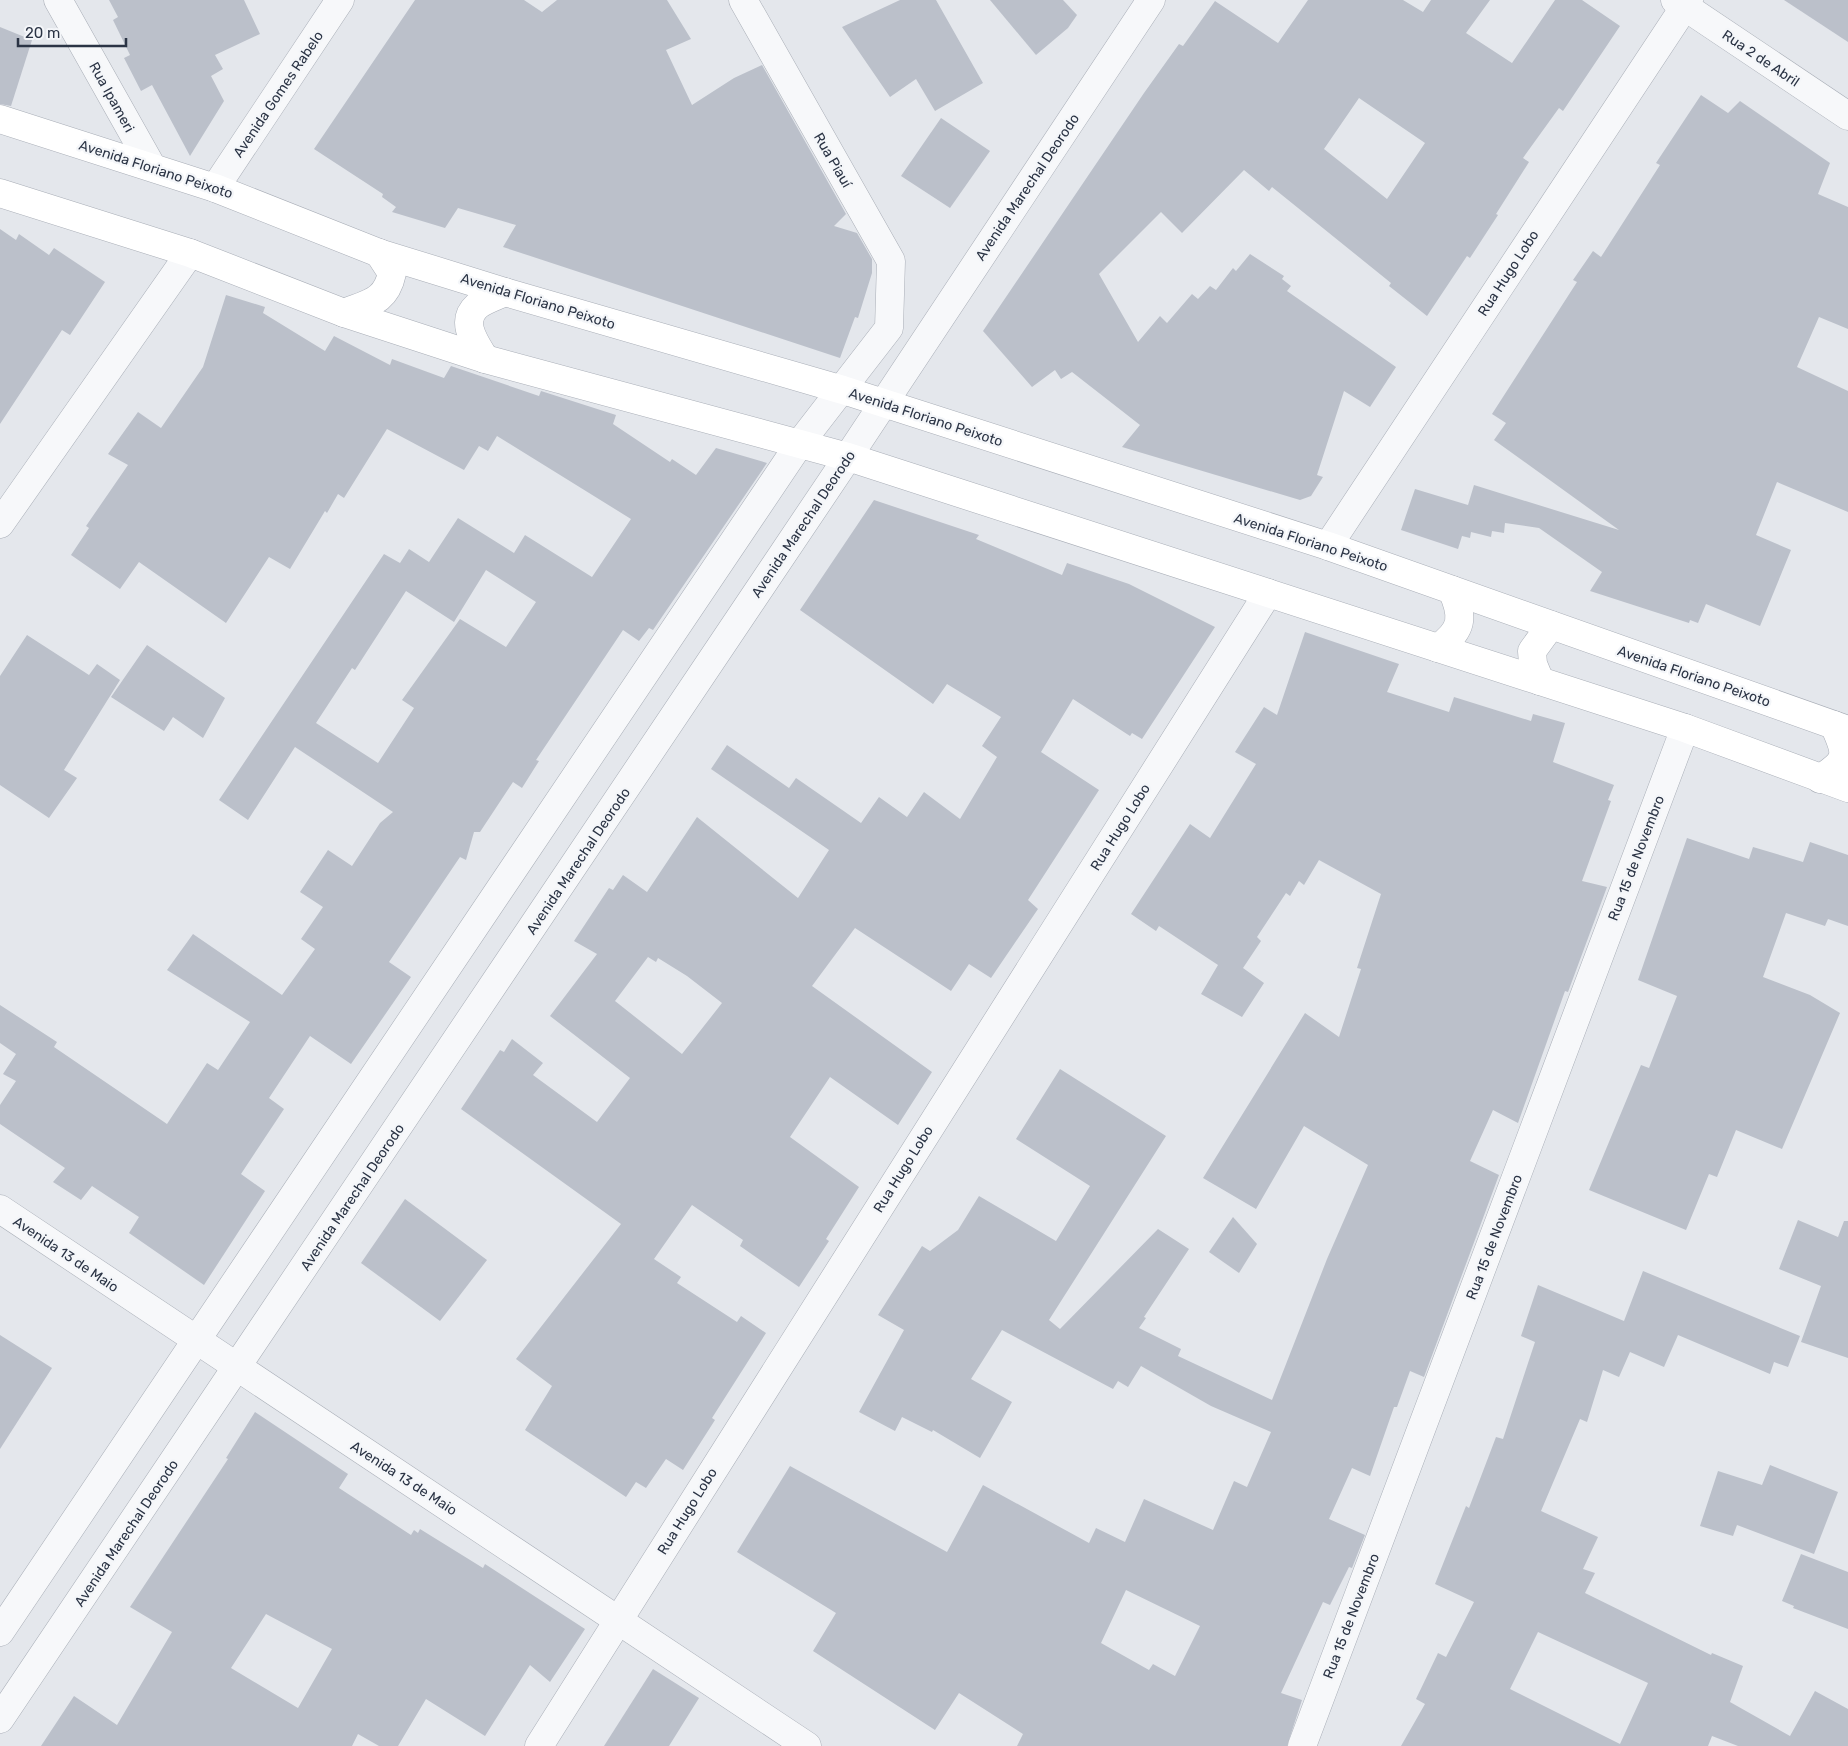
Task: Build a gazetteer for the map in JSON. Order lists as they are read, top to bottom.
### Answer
{
  "streets": {
    "street": [
      "Rua 2 de Abril",
      "Avenida Gomes Rabelo",
      "Rua Ipameri",
      "Rua Piauí",
      "Avenida Floriano Peixoto",
      "Avenida Marechal Deorodo",
      "Rua Hugo Lobo",
      "Rua 15 de Novembro",
      "Avenida 13 de Maio"
    ]
  },
  "crossings": [
    ["Rua 2 de Abril", "Rua Hugo Lobo"],
    ["Avenida Gomes Rabelo", "Avenida Floriano Peixoto"],
    ["Rua Ipameri", "Avenida Floriano Peixoto"],
    ["Rua Piauí", "Avenida Floriano Peixoto"],
    ["Avenida Floriano Peixoto", "Avenida Marechal Deorodo"],
    ["Avenida Floriano Peixoto", "Rua Hugo Lobo"],
    ["Avenida Marechal Deorodo", "Avenida 13 de Maio"],
    ["Rua Hugo Lobo", "Avenida 13 de Maio"]
  ],
  "scale_bar": "20 m"
}
